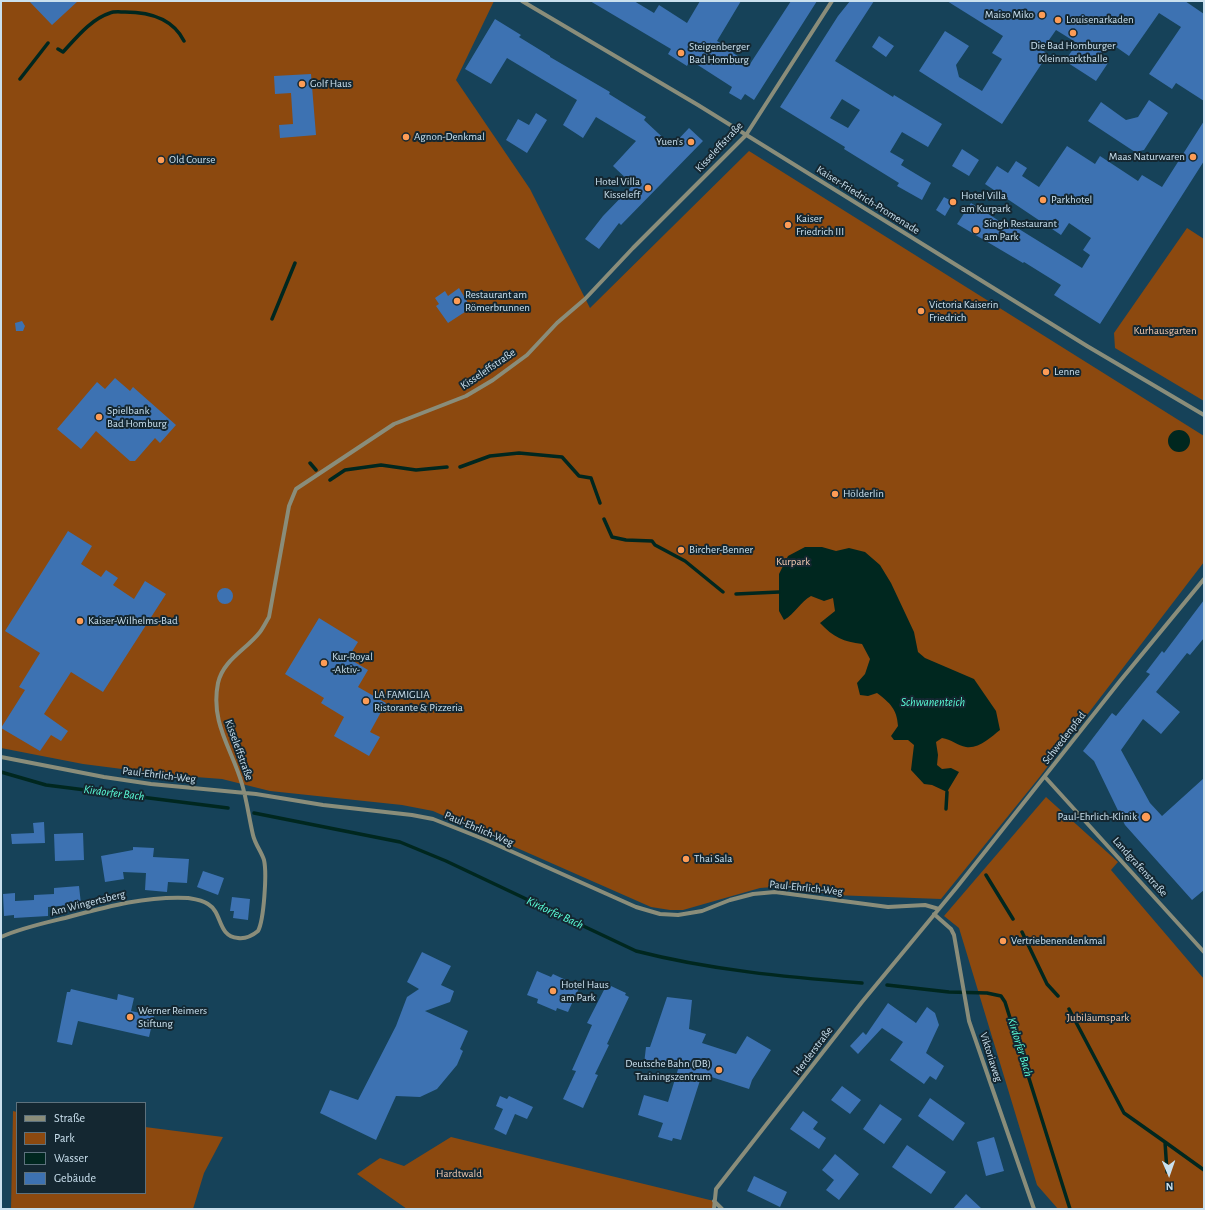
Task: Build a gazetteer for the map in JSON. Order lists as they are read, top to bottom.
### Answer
{
  "streets": {
    "street": [
      "Kisseleffstraße",
      "Kaiser-Friedrich-Promenade",
      "Schwedenpfad",
      "Paul-Ehrlich-Weg",
      "Landgrafenstraße",
      "Am Wingertsberg",
      "Herderstraße",
      "Viktoriaweg"
    ]
  },
  "crossings": [
    ["Kisseleffstraße", "Kaiser-Friedrich-Promenade"],
    ["Kisseleffstraße", "Paul-Ehrlich-Weg"],
    ["Kisseleffstraße", "Am Wingertsberg"],
    ["Schwedenpfad", "Paul-Ehrlich-Weg"],
    ["Schwedenpfad", "Landgrafenstraße"],
    ["Schwedenpfad", "Herderstraße"],
    ["Paul-Ehrlich-Weg", "Am Wingertsberg"],
    ["Paul-Ehrlich-Weg", "Herderstraße"],
    ["Herderstraße", "Viktoriaweg"]
  ],
  "water": ["Schwanenteich", "Kirdorfer Bach"],
  "parks": [
    "Kurhausgarten",
    "Kurpark",
    "Jubiläumspark",
    "Hardtwald"
  ],
  "places": [
    "Maiso Miko",
    "Louisenarkaden",
    "Die Bad Homburger Kleinmarkthalle",
    "Steigenberger Bad Homburg",
    "Golf Haus",
    "Agnon-Denkmal",
    "Yuen's",
    "Maas Naturwaren",
    "Old Course",
    "Hotel Villa Kisseleff",
    "Parkhotel",
    "Hotel Villa am Kurpark",
    "Kaiser Friedrich III",
    "Singh Restaurant am Park",
    "Restaurant am Römerbrunnen",
    "Victoria Kaiserin Friedrich",
    "Lenne",
    "Spielbank Bad Homburg",
    "Hölderlin",
    "Bircher-Benner",
    "Kaiser-Wilhelms-Bad",
    "Kur-Royal -Aktiv-",
    "LA FAMIGLIA Ristorante & Pizzeria",
    "Paul-Ehrlich-Klinik",
    "Thai Sala",
    "Vertriebenendenkmal",
    "Hotel Haus am Park",
    "Werner Reimers Stiftung",
    "Deutsche Bahn (DB) Trainingszentrum"
  ],
  "legend": [
    "Straße",
    "Park",
    "Wasser",
    "Gebäude"
  ],
  "north": "bottom"
}
